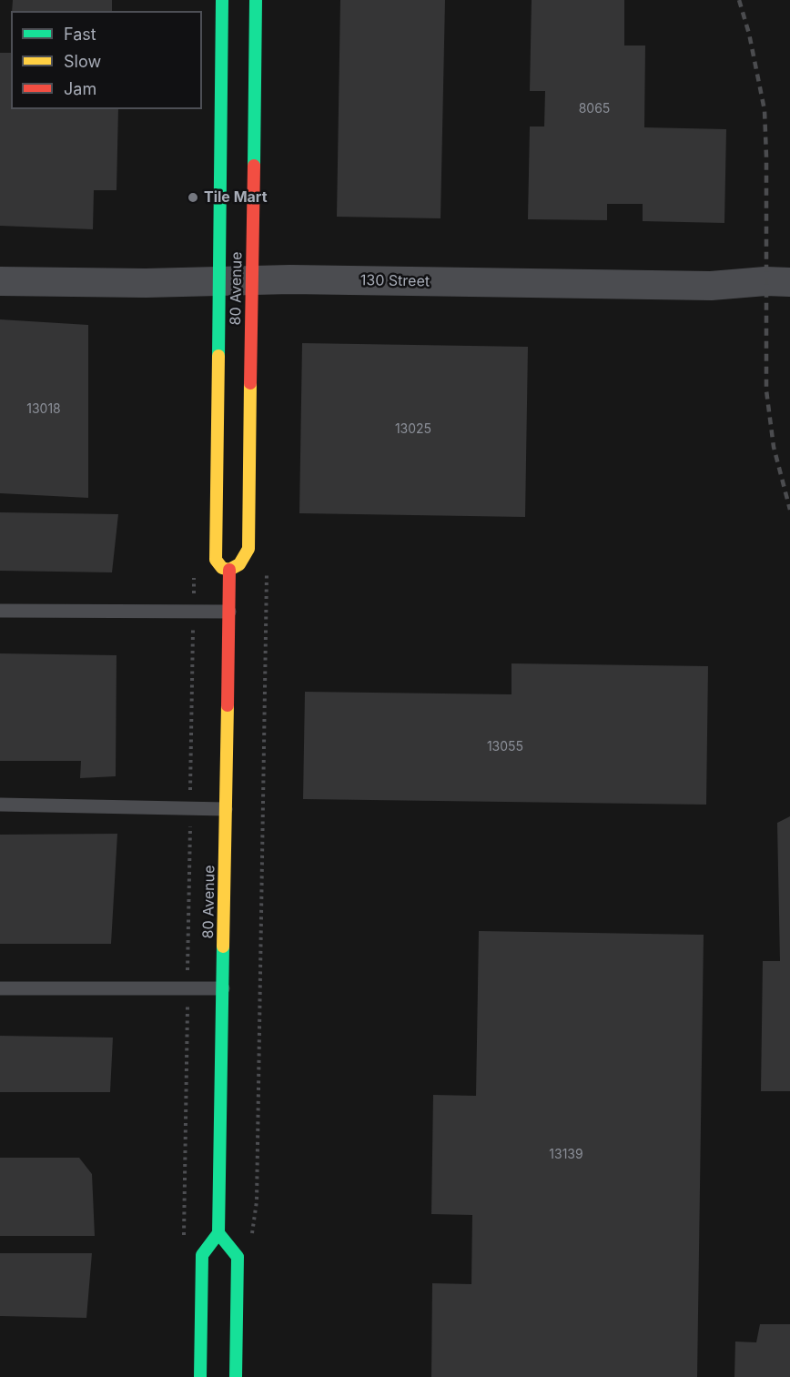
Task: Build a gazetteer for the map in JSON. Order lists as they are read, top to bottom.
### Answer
{
  "streets": {
    "main road": ["80 Avenue"],
    "street": ["130 Street"]
  },
  "crossings": [
    ["130 Street", "80 Avenue"]
  ],
  "places": ["Tile Mart"],
  "house_numbers": [
    "8065",
    "13018",
    "13025",
    "13055",
    "13139"
  ],
  "legend": ["Fast", "Slow", "Jam"]
}
